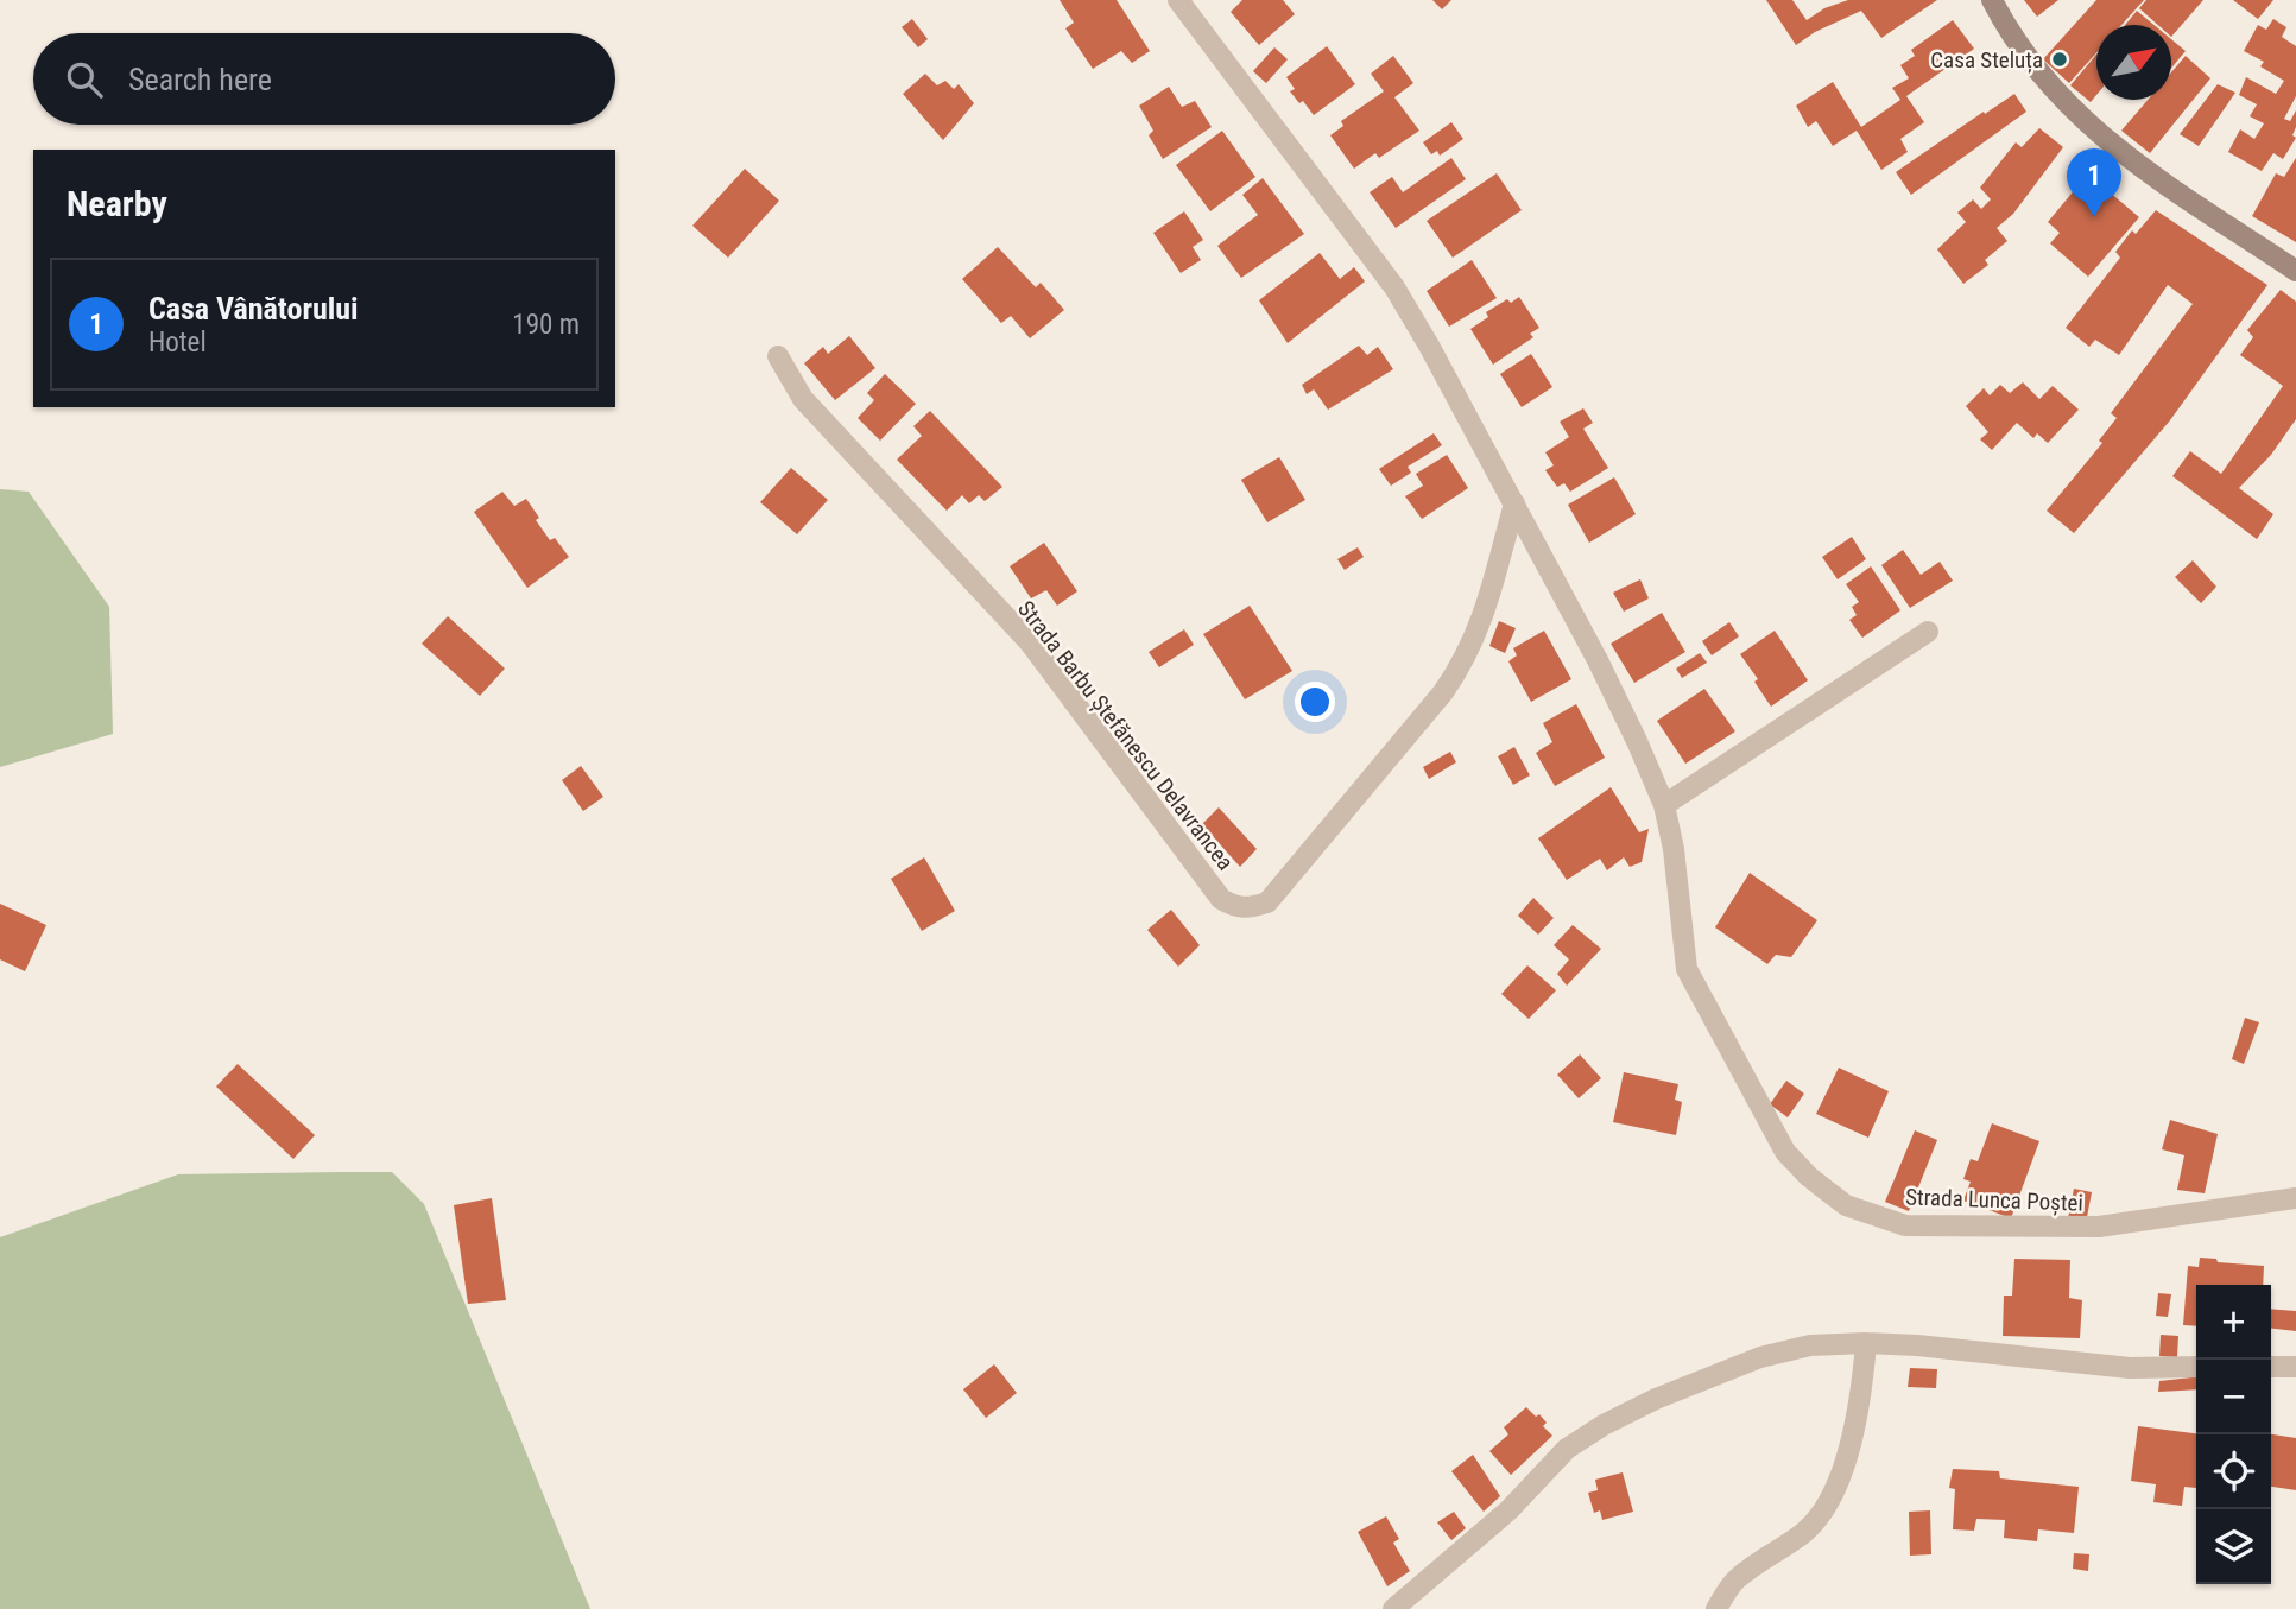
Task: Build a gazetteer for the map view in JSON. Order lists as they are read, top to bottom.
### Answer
{
  "streets": {
    "street": ["Strada Barbu Ștefănescu Delavrancea", "Strada Lunca Poștei"]
  },
  "places": ["Casa Steluța"],
  "north": "top right",
  "page": {
    "search": "Search here",
    "pins": "1",
    "heading": "Nearby",
    "list": [
      {
        "mark": "1",
        "name": "Casa Vânătorului",
        "note": "Hotel",
        "value": "190 m"
      }
    ],
    "map_buttons": ["+", "−"]
  }
}
